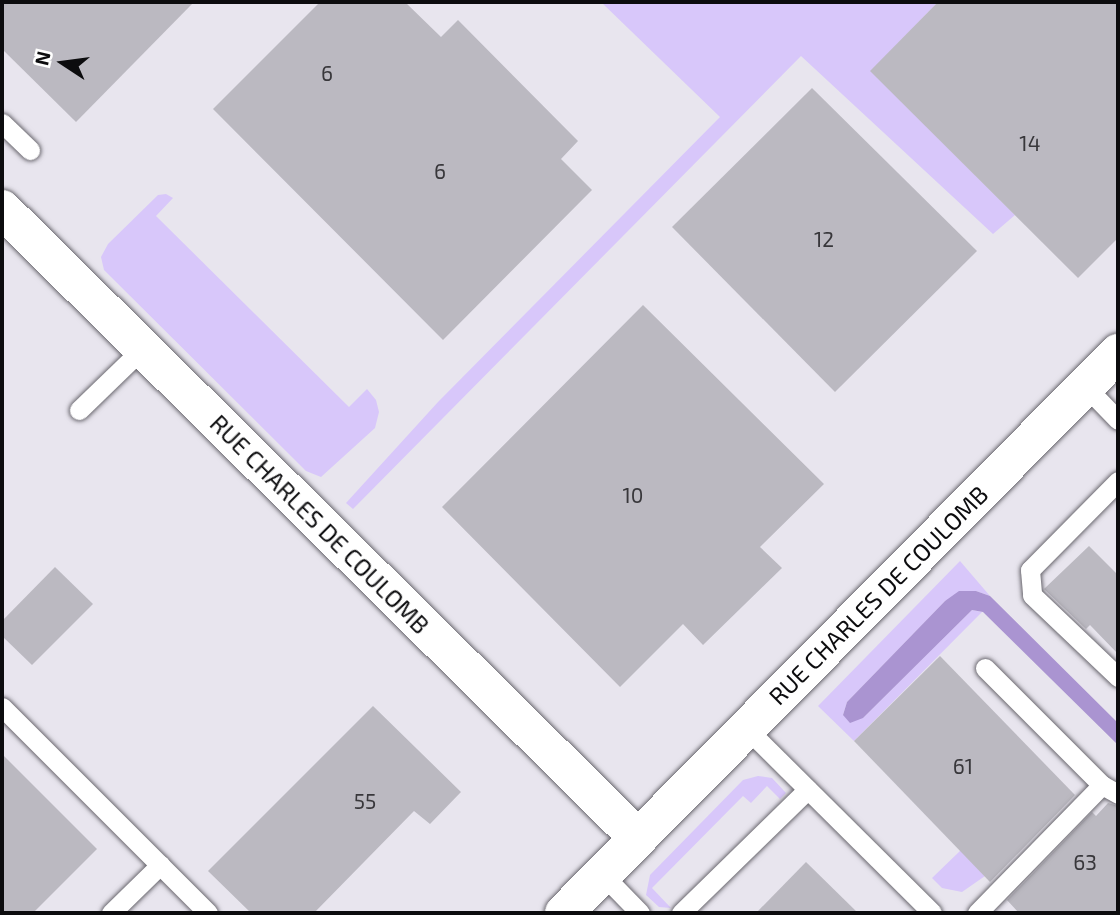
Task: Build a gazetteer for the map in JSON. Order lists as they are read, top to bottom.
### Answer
{
  "streets": {
    "street": ["RUE CHARLES DE COULOMB"]
  },
  "house_numbers": [
    "6",
    "14",
    "6",
    "12",
    "10",
    "61",
    "55",
    "63"
  ],
  "north": "left"
}
